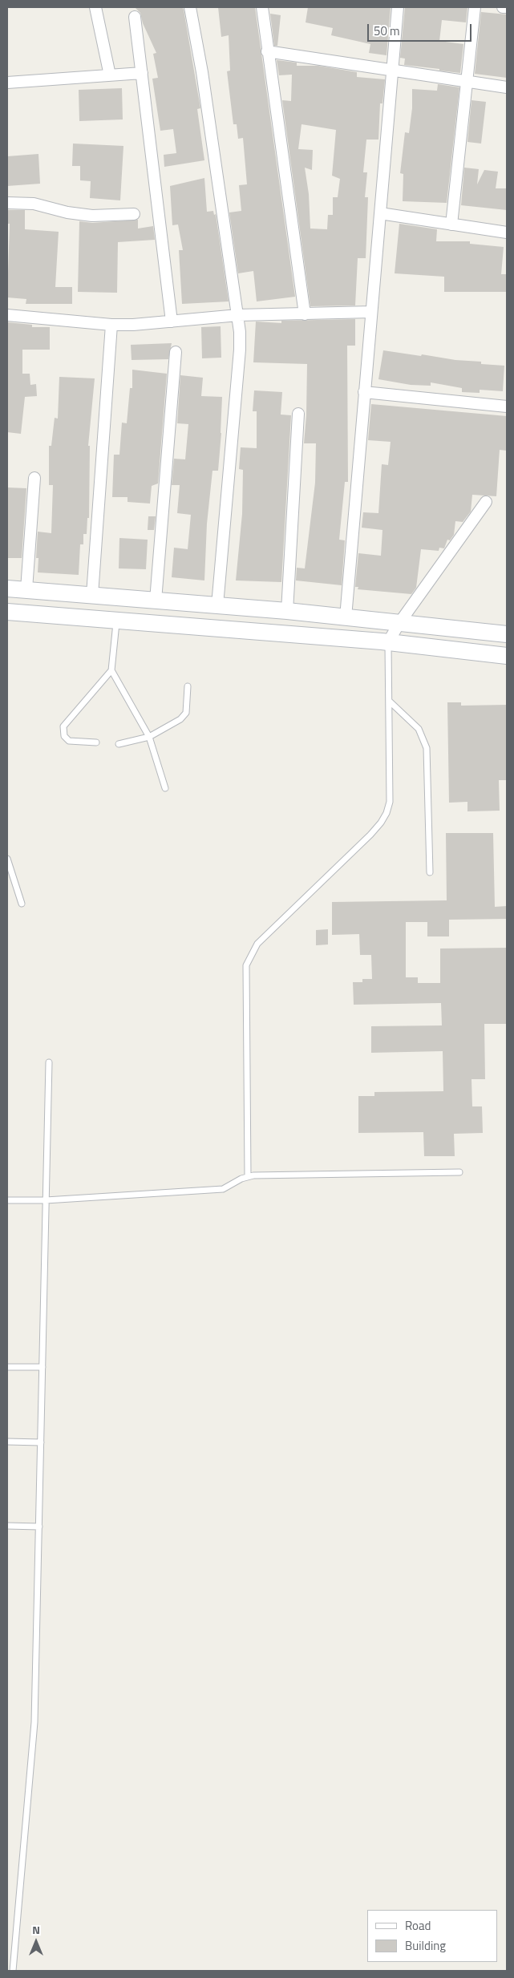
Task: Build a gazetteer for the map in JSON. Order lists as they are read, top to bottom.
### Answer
{
  "legend": ["Road", "Building"],
  "scale_bar": "50 m",
  "north": "top"
}
